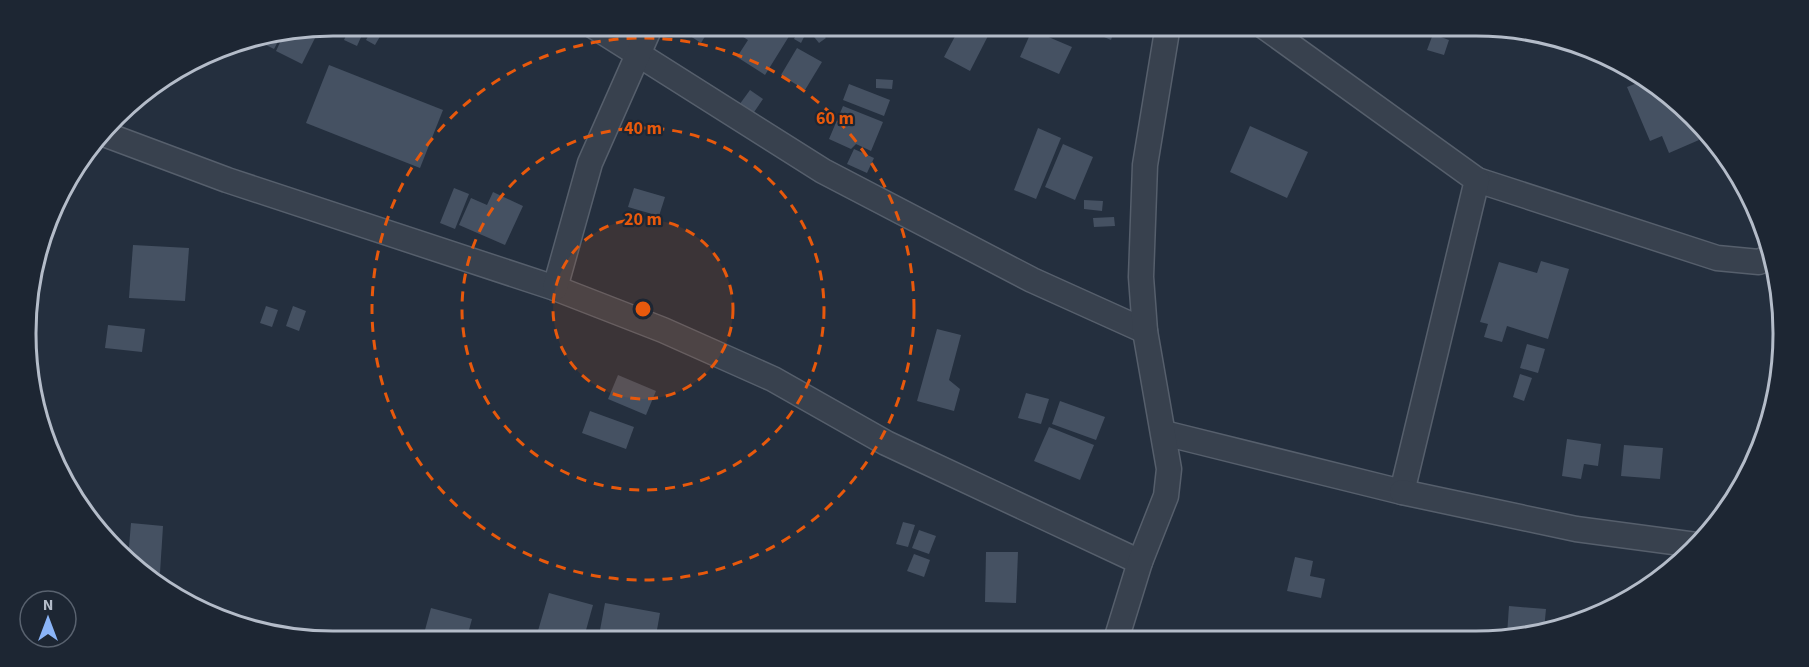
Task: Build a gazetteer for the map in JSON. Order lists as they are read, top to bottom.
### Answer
{
  "north": "top",
  "rings": ["60 m", "40 m", "20 m"]
}
